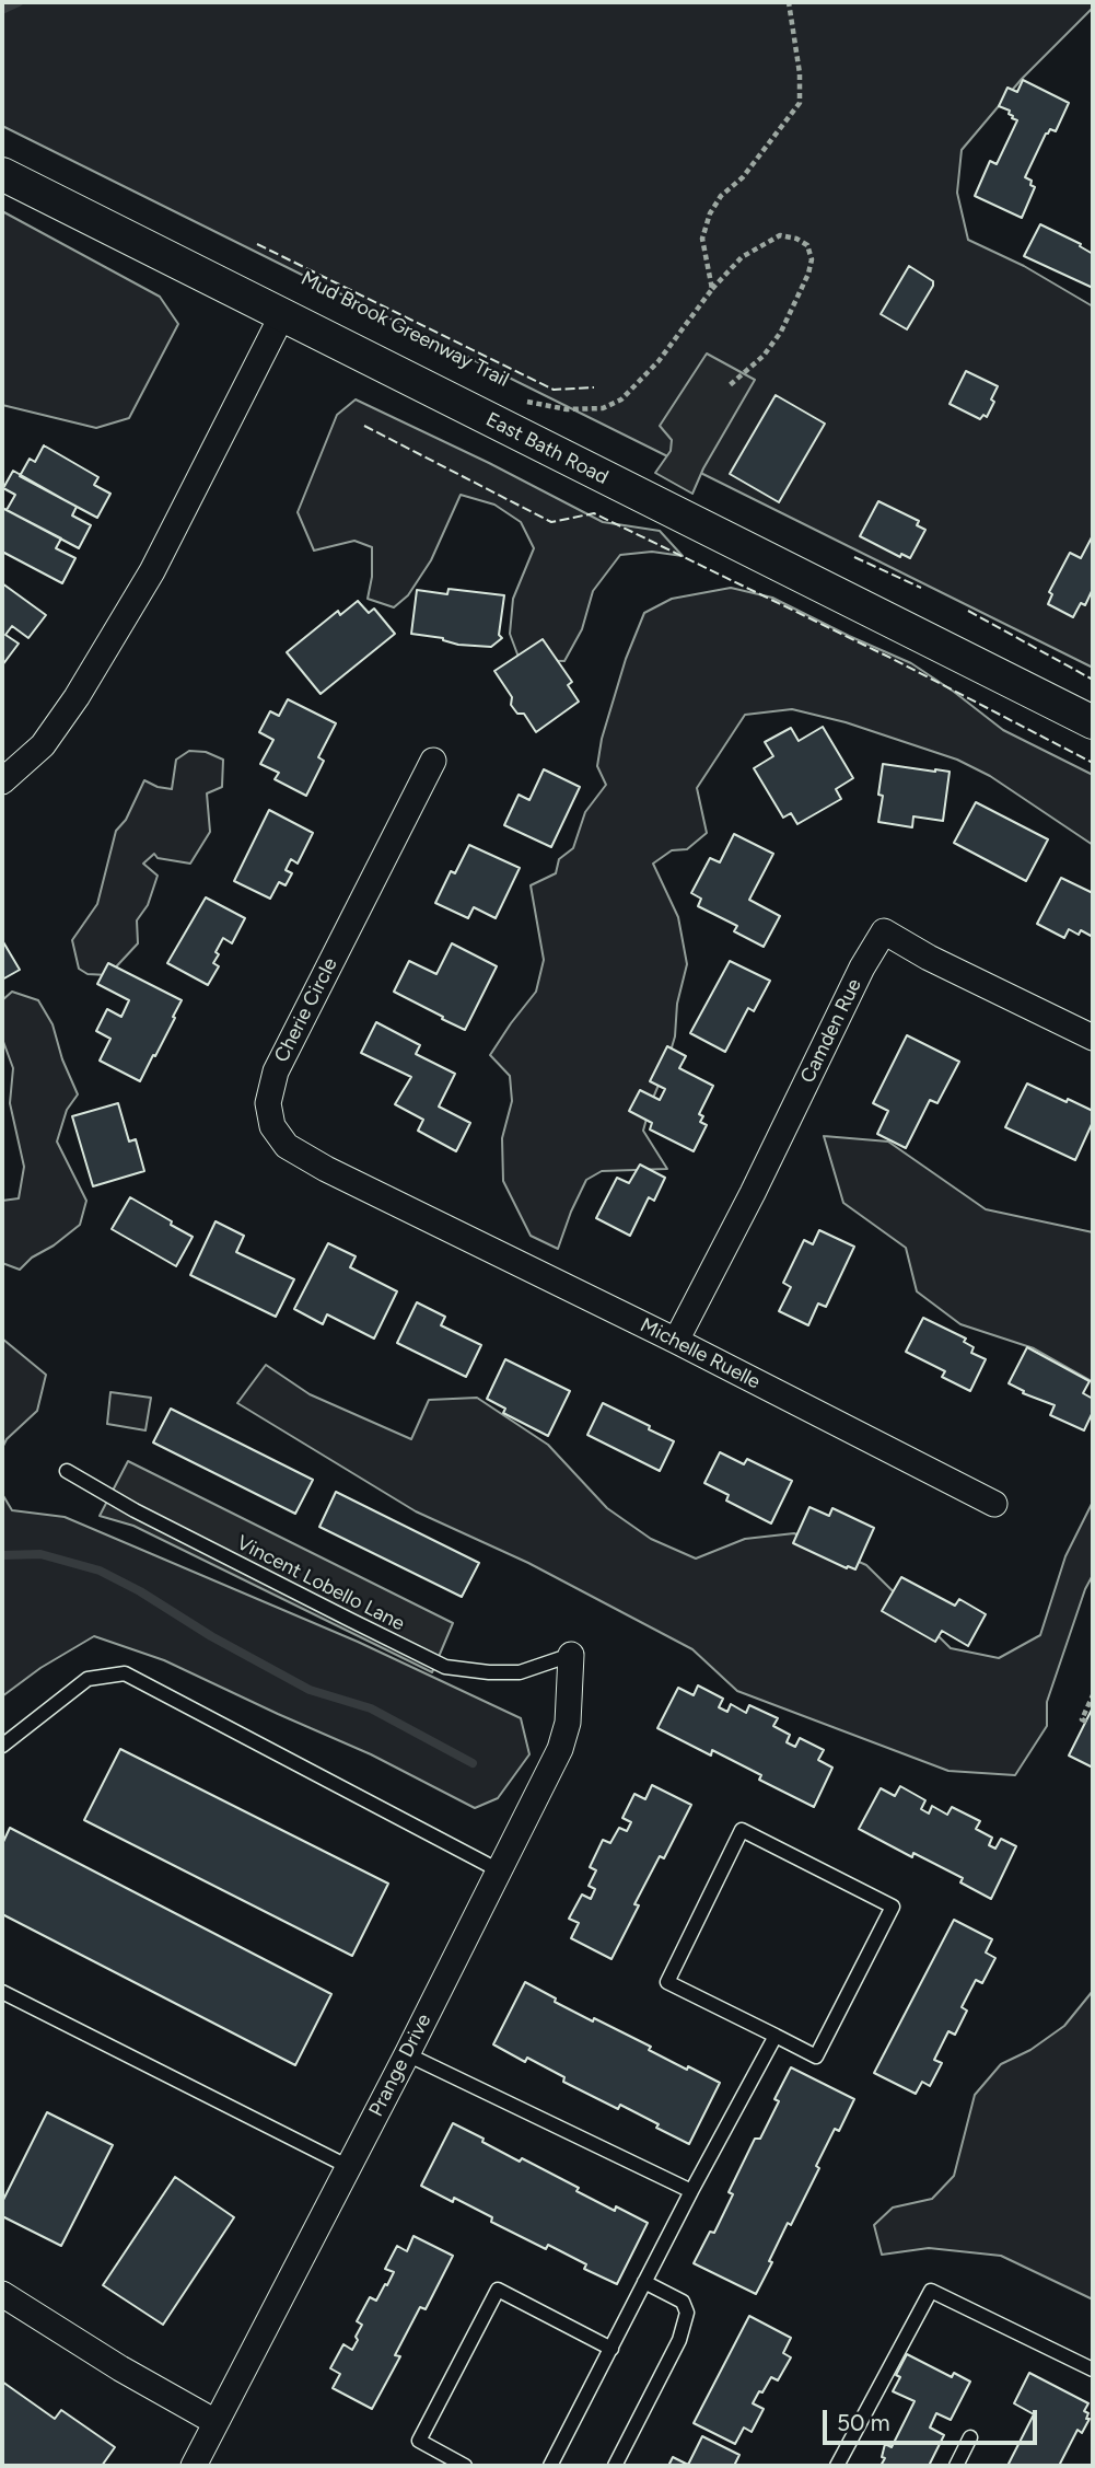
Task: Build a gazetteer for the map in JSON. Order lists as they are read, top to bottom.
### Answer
{
  "streets": {
    "street": [
      "East Bath Road",
      "Cherie Circle",
      "Camden Rue",
      "Michelle Ruelle",
      "Prange Drive"
    ],
    "lane": ["Vincent Lobello Lane"],
    "path": ["Mud Brook Greenway Trail"]
  },
  "crossings": [
    ["Cherie Circle", "Michelle Ruelle"],
    ["Camden Rue", "Michelle Ruelle"],
    ["Vincent Lobello Lane", "Prange Drive"]
  ],
  "scale_bar": "50 m"
}
